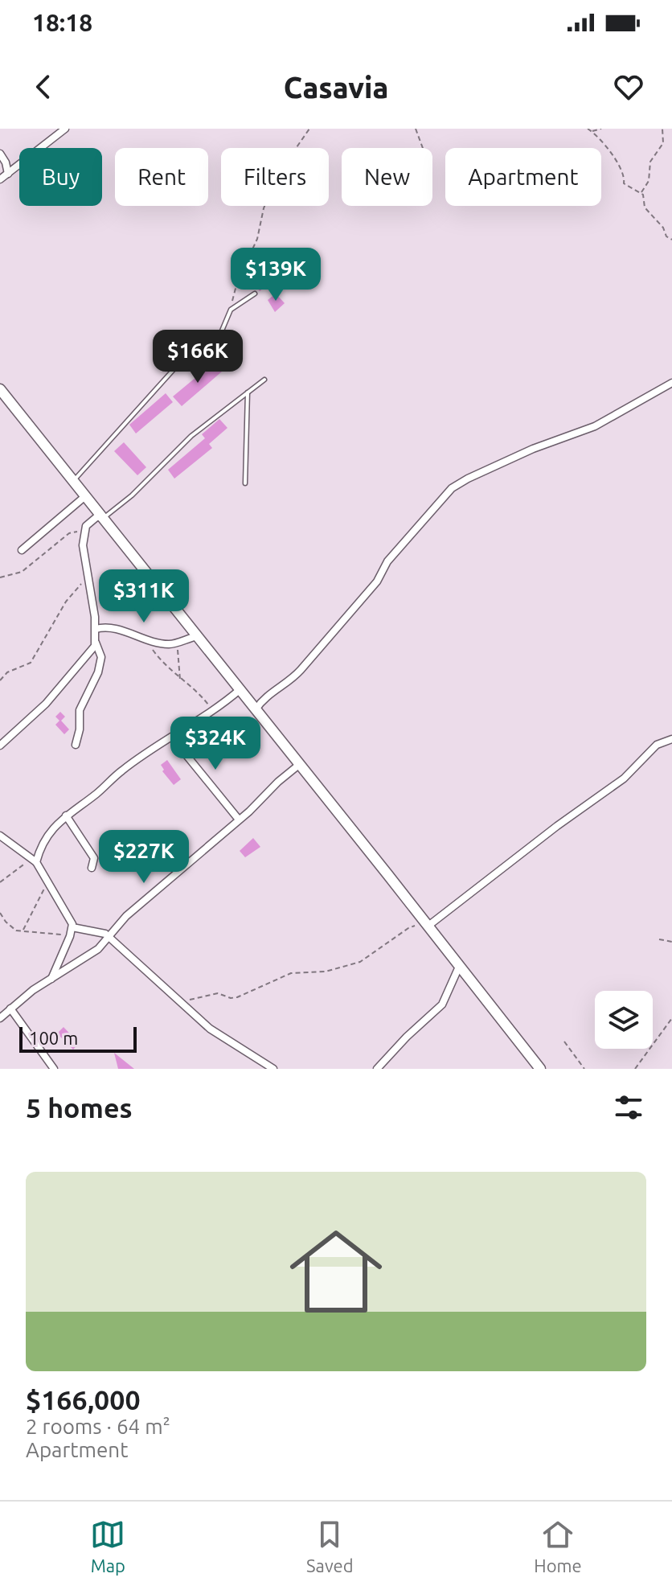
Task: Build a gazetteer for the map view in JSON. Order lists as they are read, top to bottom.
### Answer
{
  "scale_bar": "100 m",
  "page": {
    "status": "18:18",
    "header": "Casavia",
    "chip": [
      "Buy",
      "Rent",
      "Filters",
      "New",
      "Apartment"
    ],
    "price": [
      "$139K",
      "$166K",
      "$311K",
      "$324K",
      "$227K"
    ],
    "scale": "100 m",
    "heading": "5 homes",
    "list": [
      {
        "name": "$166,000",
        "note": "2 rooms · 64 m² · Apartment"
      }
    ],
    "tabs": ["Map", "Saved", "Home"]
  }
}
